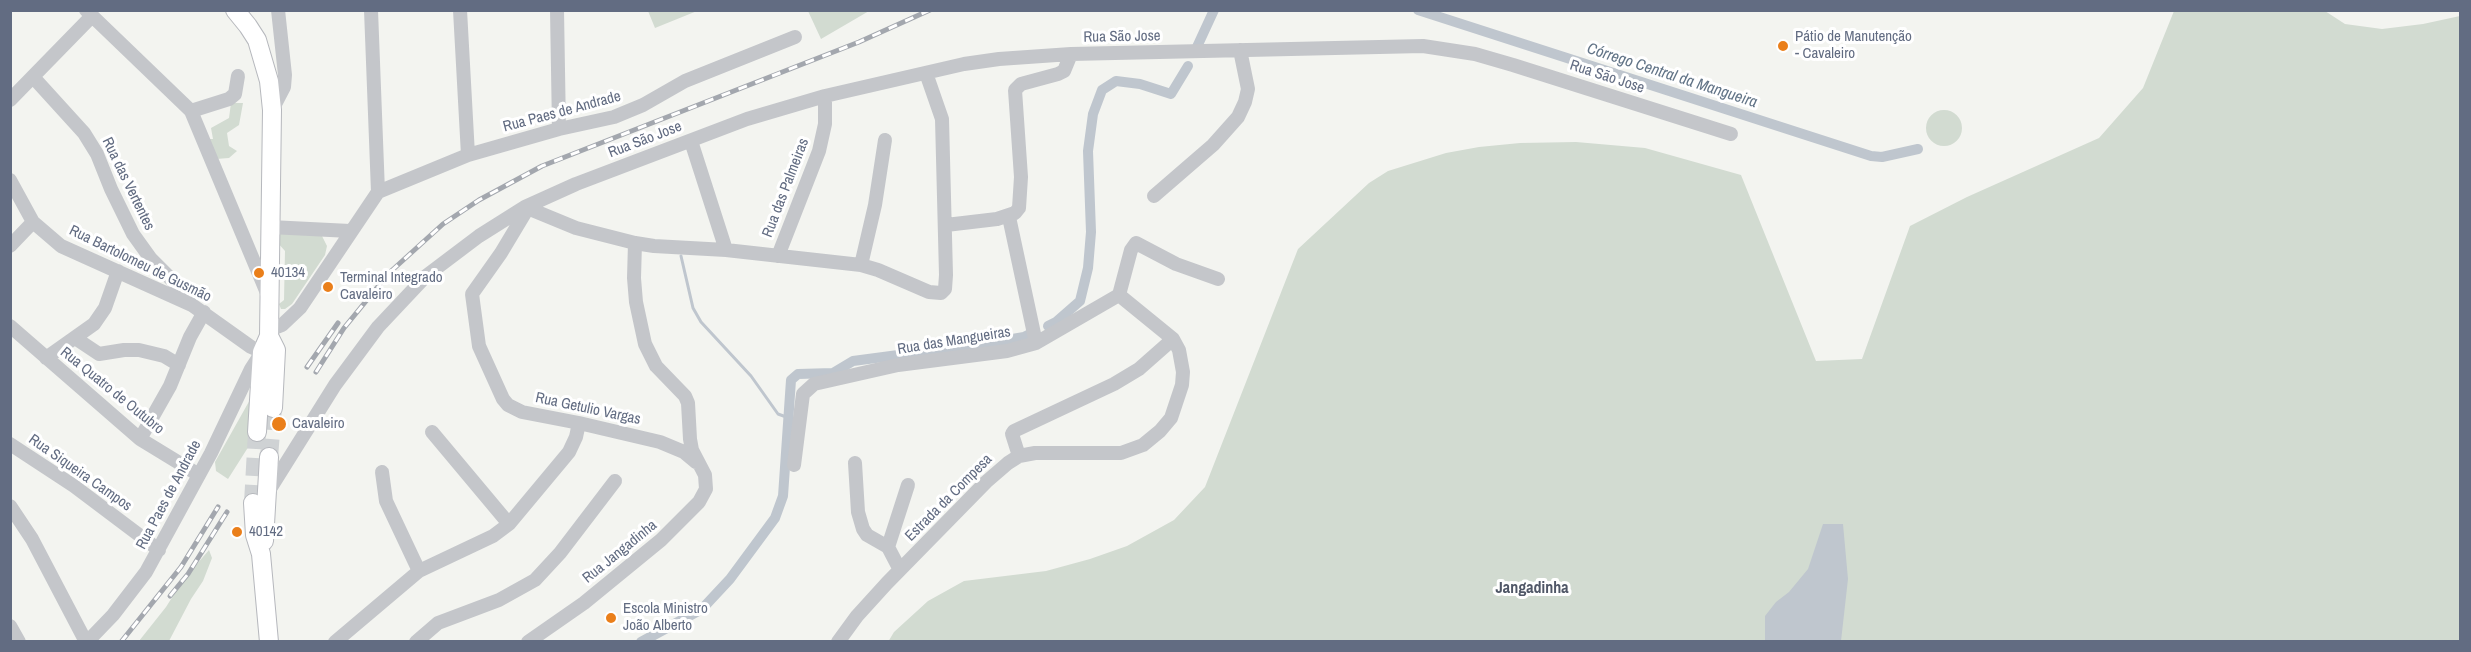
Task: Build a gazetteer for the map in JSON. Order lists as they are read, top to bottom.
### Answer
{
  "streets": {
    "street": [
      "Rua São Jose",
      "Rua Paes de Andrade",
      "Rua das Vertentes",
      "Rua das Palmeiras",
      "Rua Bartolomeu de Gusmão",
      "Rua das Mangueiras",
      "Rua Quatro de Outubro",
      "Rua Getulio Vargas",
      "Rua Siqueira Campos",
      "Estrada da Compesa",
      "Rua Jangadinha"
    ]
  },
  "crossings": [
    ["Rua São Jose", "Rua das Palmeiras"],
    ["Rua São Jose", "Rua Getulio Vargas"],
    ["Rua Paes de Andrade", "Rua Bartolomeu de Gusmão"],
    ["Rua Paes de Andrade", "Rua Quatro de Outubro"],
    ["Rua Paes de Andrade", "Rua Siqueira Campos"],
    ["Rua das Vertentes", "Rua Bartolomeu de Gusmão"],
    ["Rua Getulio Vargas", "Rua Jangadinha"]
  ],
  "districts": ["Jangadinha"],
  "water": ["Córrego Central da Mangueira"],
  "places": [
    "Pátio de Manutenção - Cavaleiro",
    "40134",
    "Terminal Integrado Cavaleiro",
    "Cavaleiro",
    "40142",
    "Escola Ministro João Alberto"
  ]
}
